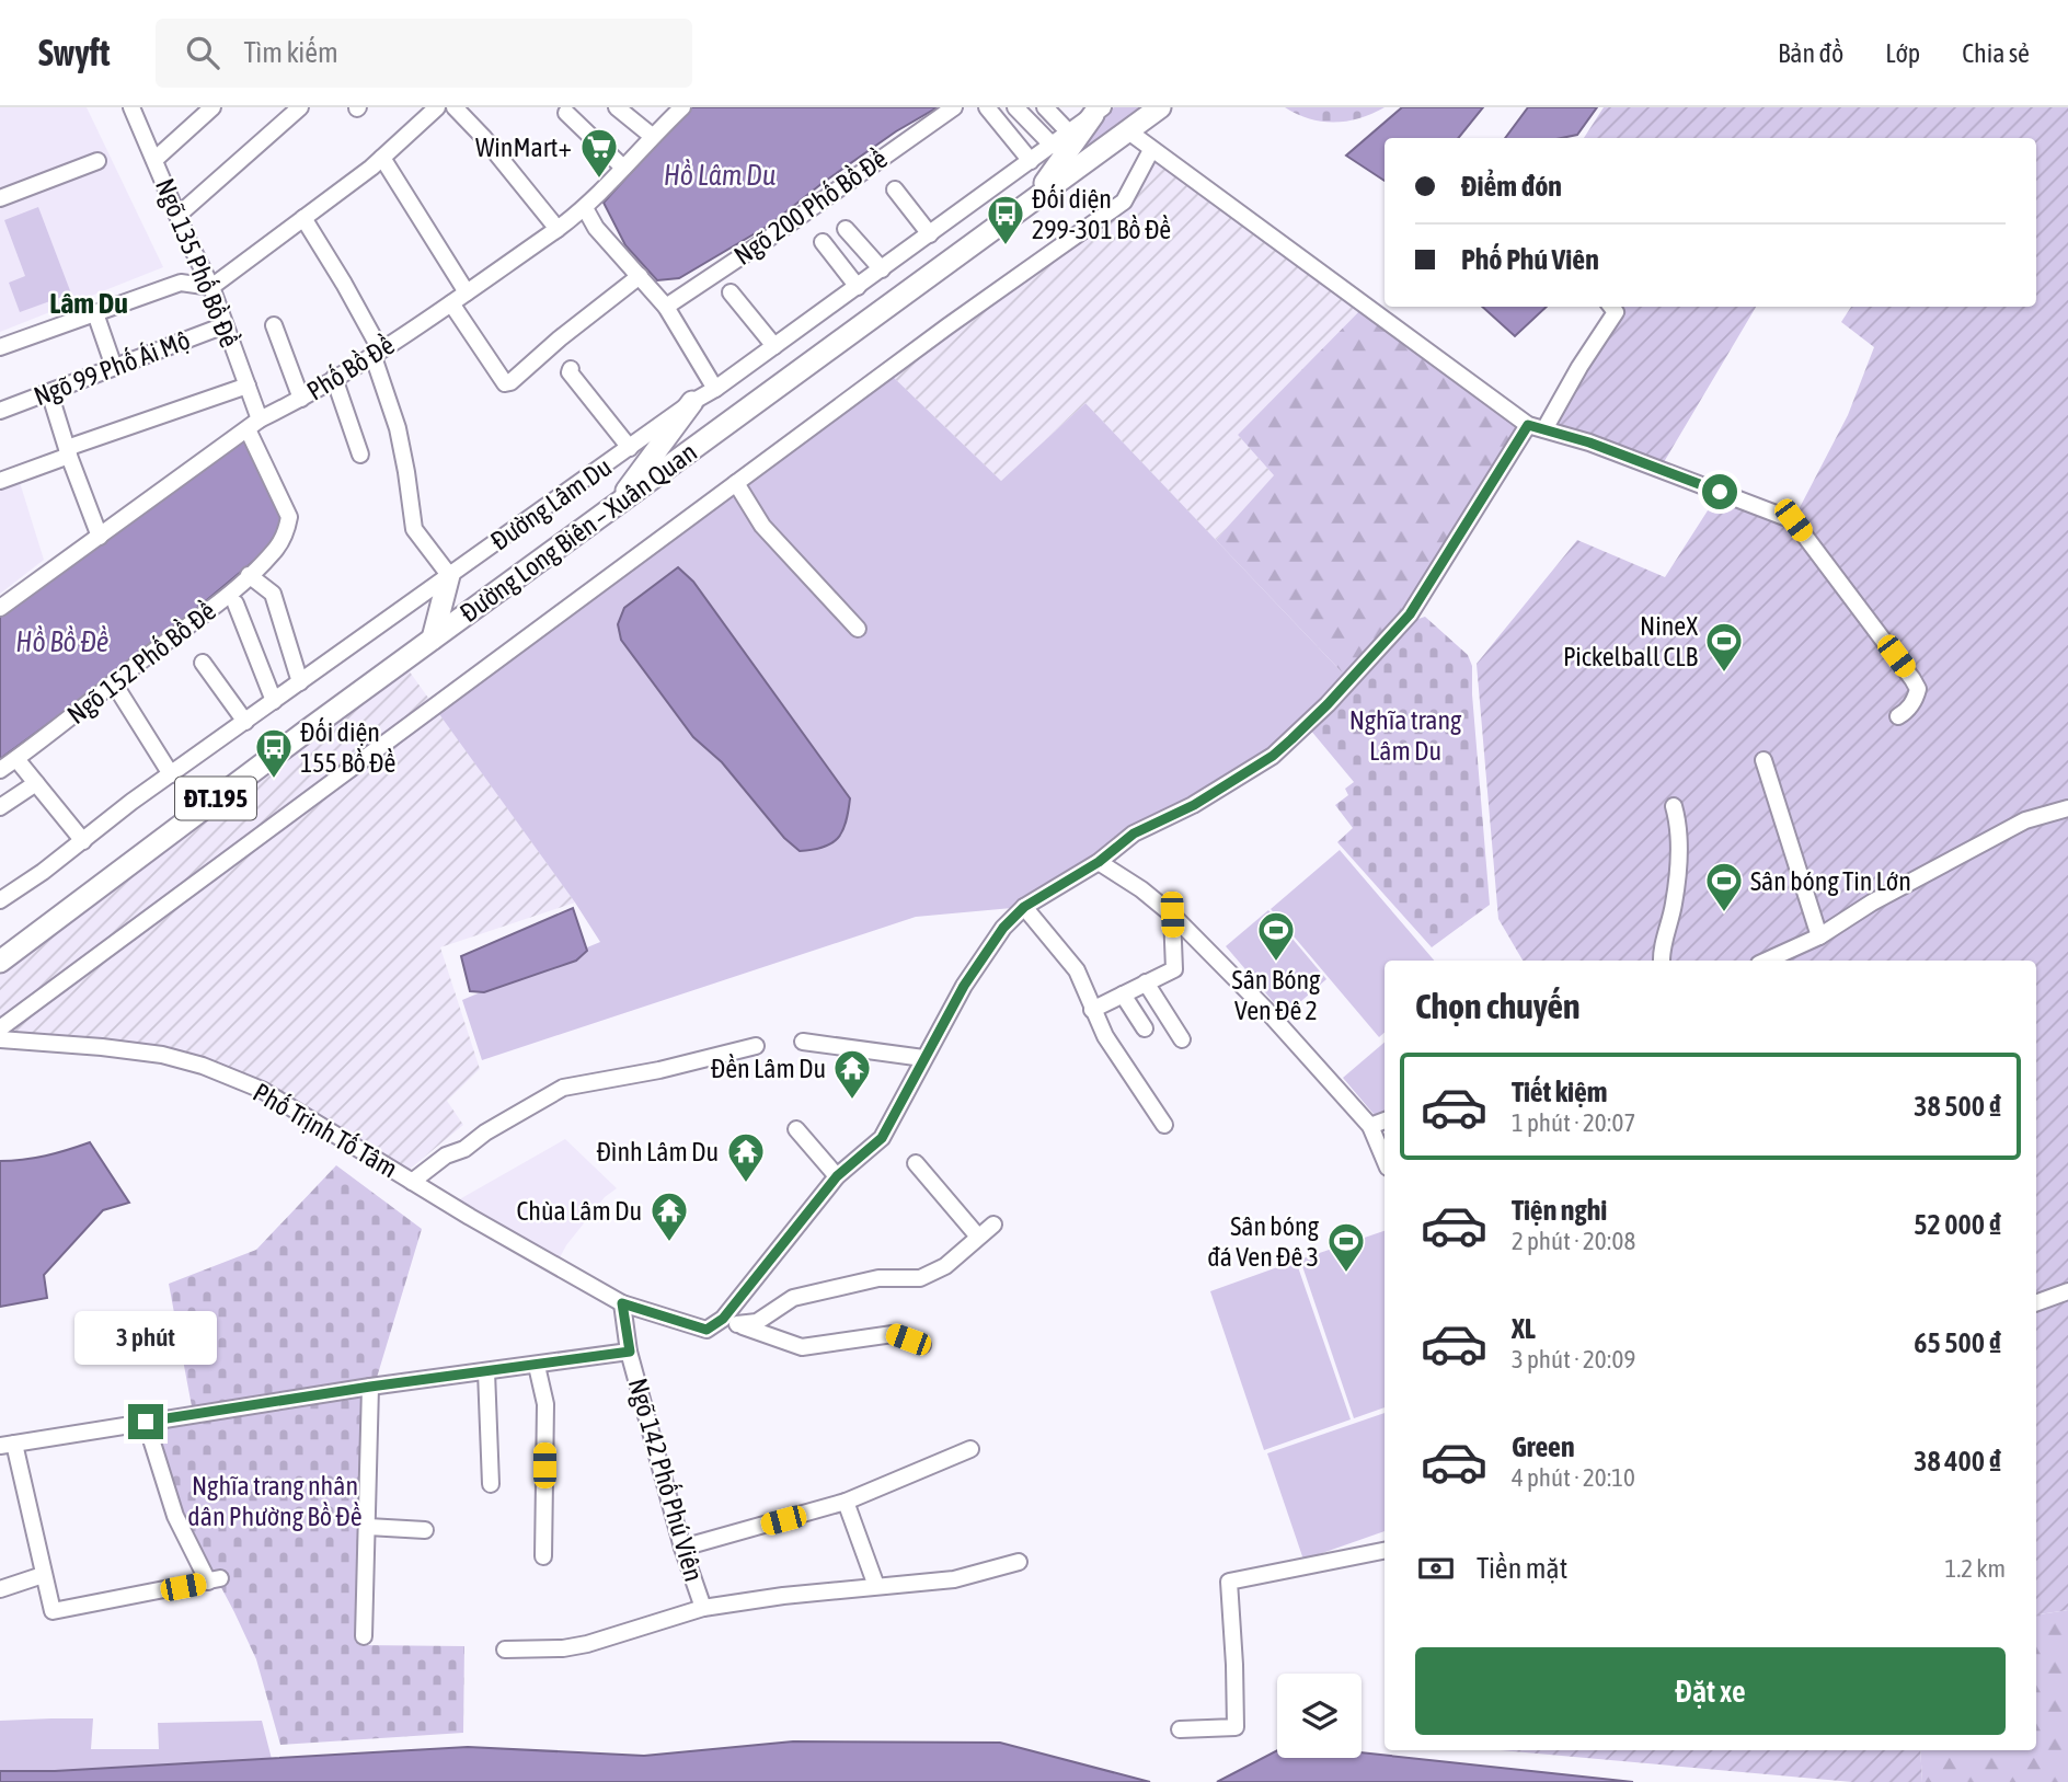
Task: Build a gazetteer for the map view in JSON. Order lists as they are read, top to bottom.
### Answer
{
  "streets": {
    "main road": ["Đường Long Biên – Xuân Quan", "ĐT.195"],
    "street": [
      "Ngõ 200 Phố Bồ Đề",
      "Ngõ 135 Phố Bồ Đề",
      "Ngõ 99 Phố Ái Mộ",
      "Phố Bồ Đề",
      "Đường Lâm Du",
      "Ngõ 152 Phố Bồ Đề",
      "Phố Trịnh Tố Tâm",
      "Ngõ 142 Phố Phú Viên"
    ]
  },
  "crossings": [
    ["Ngõ 135 Phố Bồ Đề", "Ngõ 99 Phố Ái Mộ"],
    ["Ngõ 135 Phố Bồ Đề", "Phố Bồ Đề"],
    ["Ngõ 135 Phố Bồ Đề", "Ngõ 152 Phố Bồ Đề"],
    ["Phố Trịnh Tố Tâm", "Ngõ 142 Phố Phú Viên"]
  ],
  "districts": ["Lâm Du"],
  "water": ["Hồ Lâm Du", "Hồ Bồ Đề"],
  "parks": ["Nghĩa trang Lâm Du", "Nghĩa trang nhân dân Phường Bồ Đề"],
  "places": {
    "supermarket": ["WinMart+"],
    "bus stop": ["Đối diện 299-301 Bồ Đề", "Đối diện 155 Bồ Đề"],
    "sports": [
      "NineX Pickelball CLB",
      "Sân bóng Tin Lớn",
      "Sân Bóng Ven Đê 2",
      "Sân bóng đá Ven Đê 3"
    ],
    "temple": ["Đền Lâm Du", "Đình Lâm Du", "Chùa Lâm Du"]
  },
  "page": {
    "header": "Swyft",
    "search": "Tìm kiếm",
    "nav": ["Bản đồ", "Lớp", "Chia sẻ"],
    "banner": ["Điểm đón", "Phố Phú Viên"],
    "heading": "Chọn chuyến",
    "list": [
      {
        "name": "Tiết kiệm",
        "note": "1 phút · 20:07",
        "value": "38 500 ₫"
      },
      {
        "name": "Tiện nghi",
        "note": "2 phút · 20:08",
        "value": "52 000 ₫"
      },
      {
        "name": "XL",
        "note": "3 phút · 20:09",
        "value": "65 500 ₫"
      },
      {
        "name": "Green",
        "note": "4 phút · 20:10",
        "value": "38 400 ₫"
      }
    ],
    "bubble": "3 phút",
    "pay": ["Tiền mặt", "1.2 km"],
    "buttons": "Đặt xe"
  }
}
